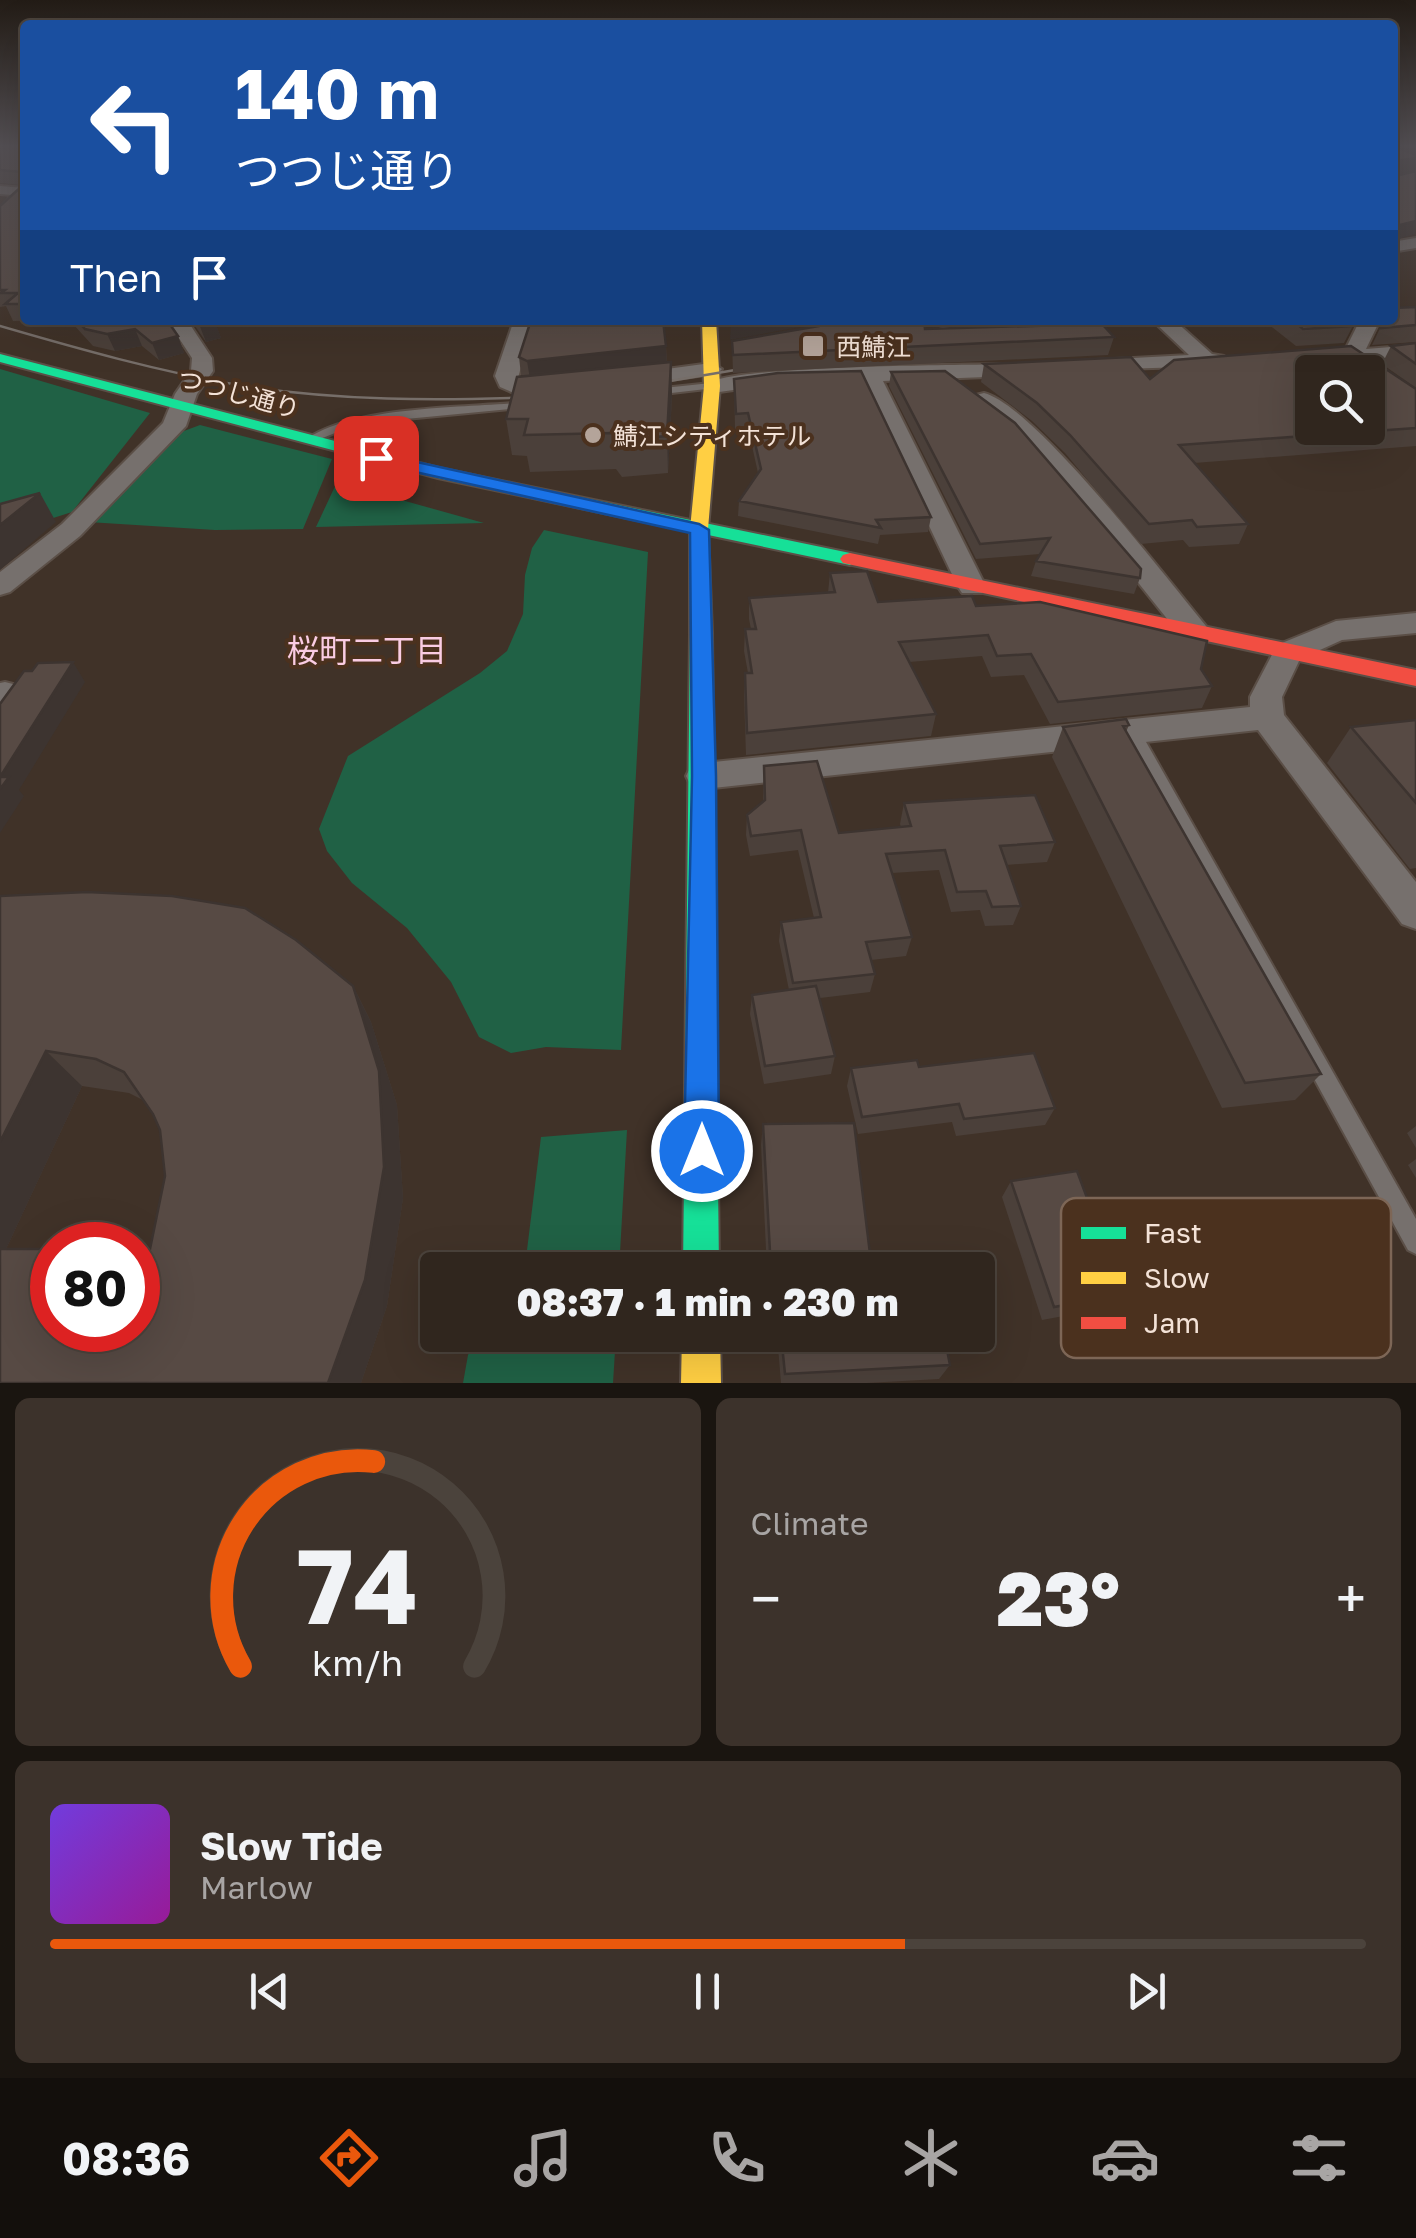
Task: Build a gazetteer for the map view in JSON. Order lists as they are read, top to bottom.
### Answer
{
  "streets": {
    "main road": ["つつじ通り"]
  },
  "districts": ["桜町二丁目"],
  "places": {
    "transit": ["西鯖江"],
    "other": ["鯖江シティホテル"]
  },
  "legend": ["Fast", "Slow", "Jam"],
  "page": {
    "turn": ["140 m", "つつじ通り"],
    "then": "Then",
    "limit": "80",
    "trip": "08:37 · 1 min · 230 m",
    "tile": "Climate",
    "heat": ["−", "23°", "+"],
    "song": ["Slow Tide", "Marlow"],
    "tabs": "08:36",
    "gauge": ["74", "km/h"]
  }
}
